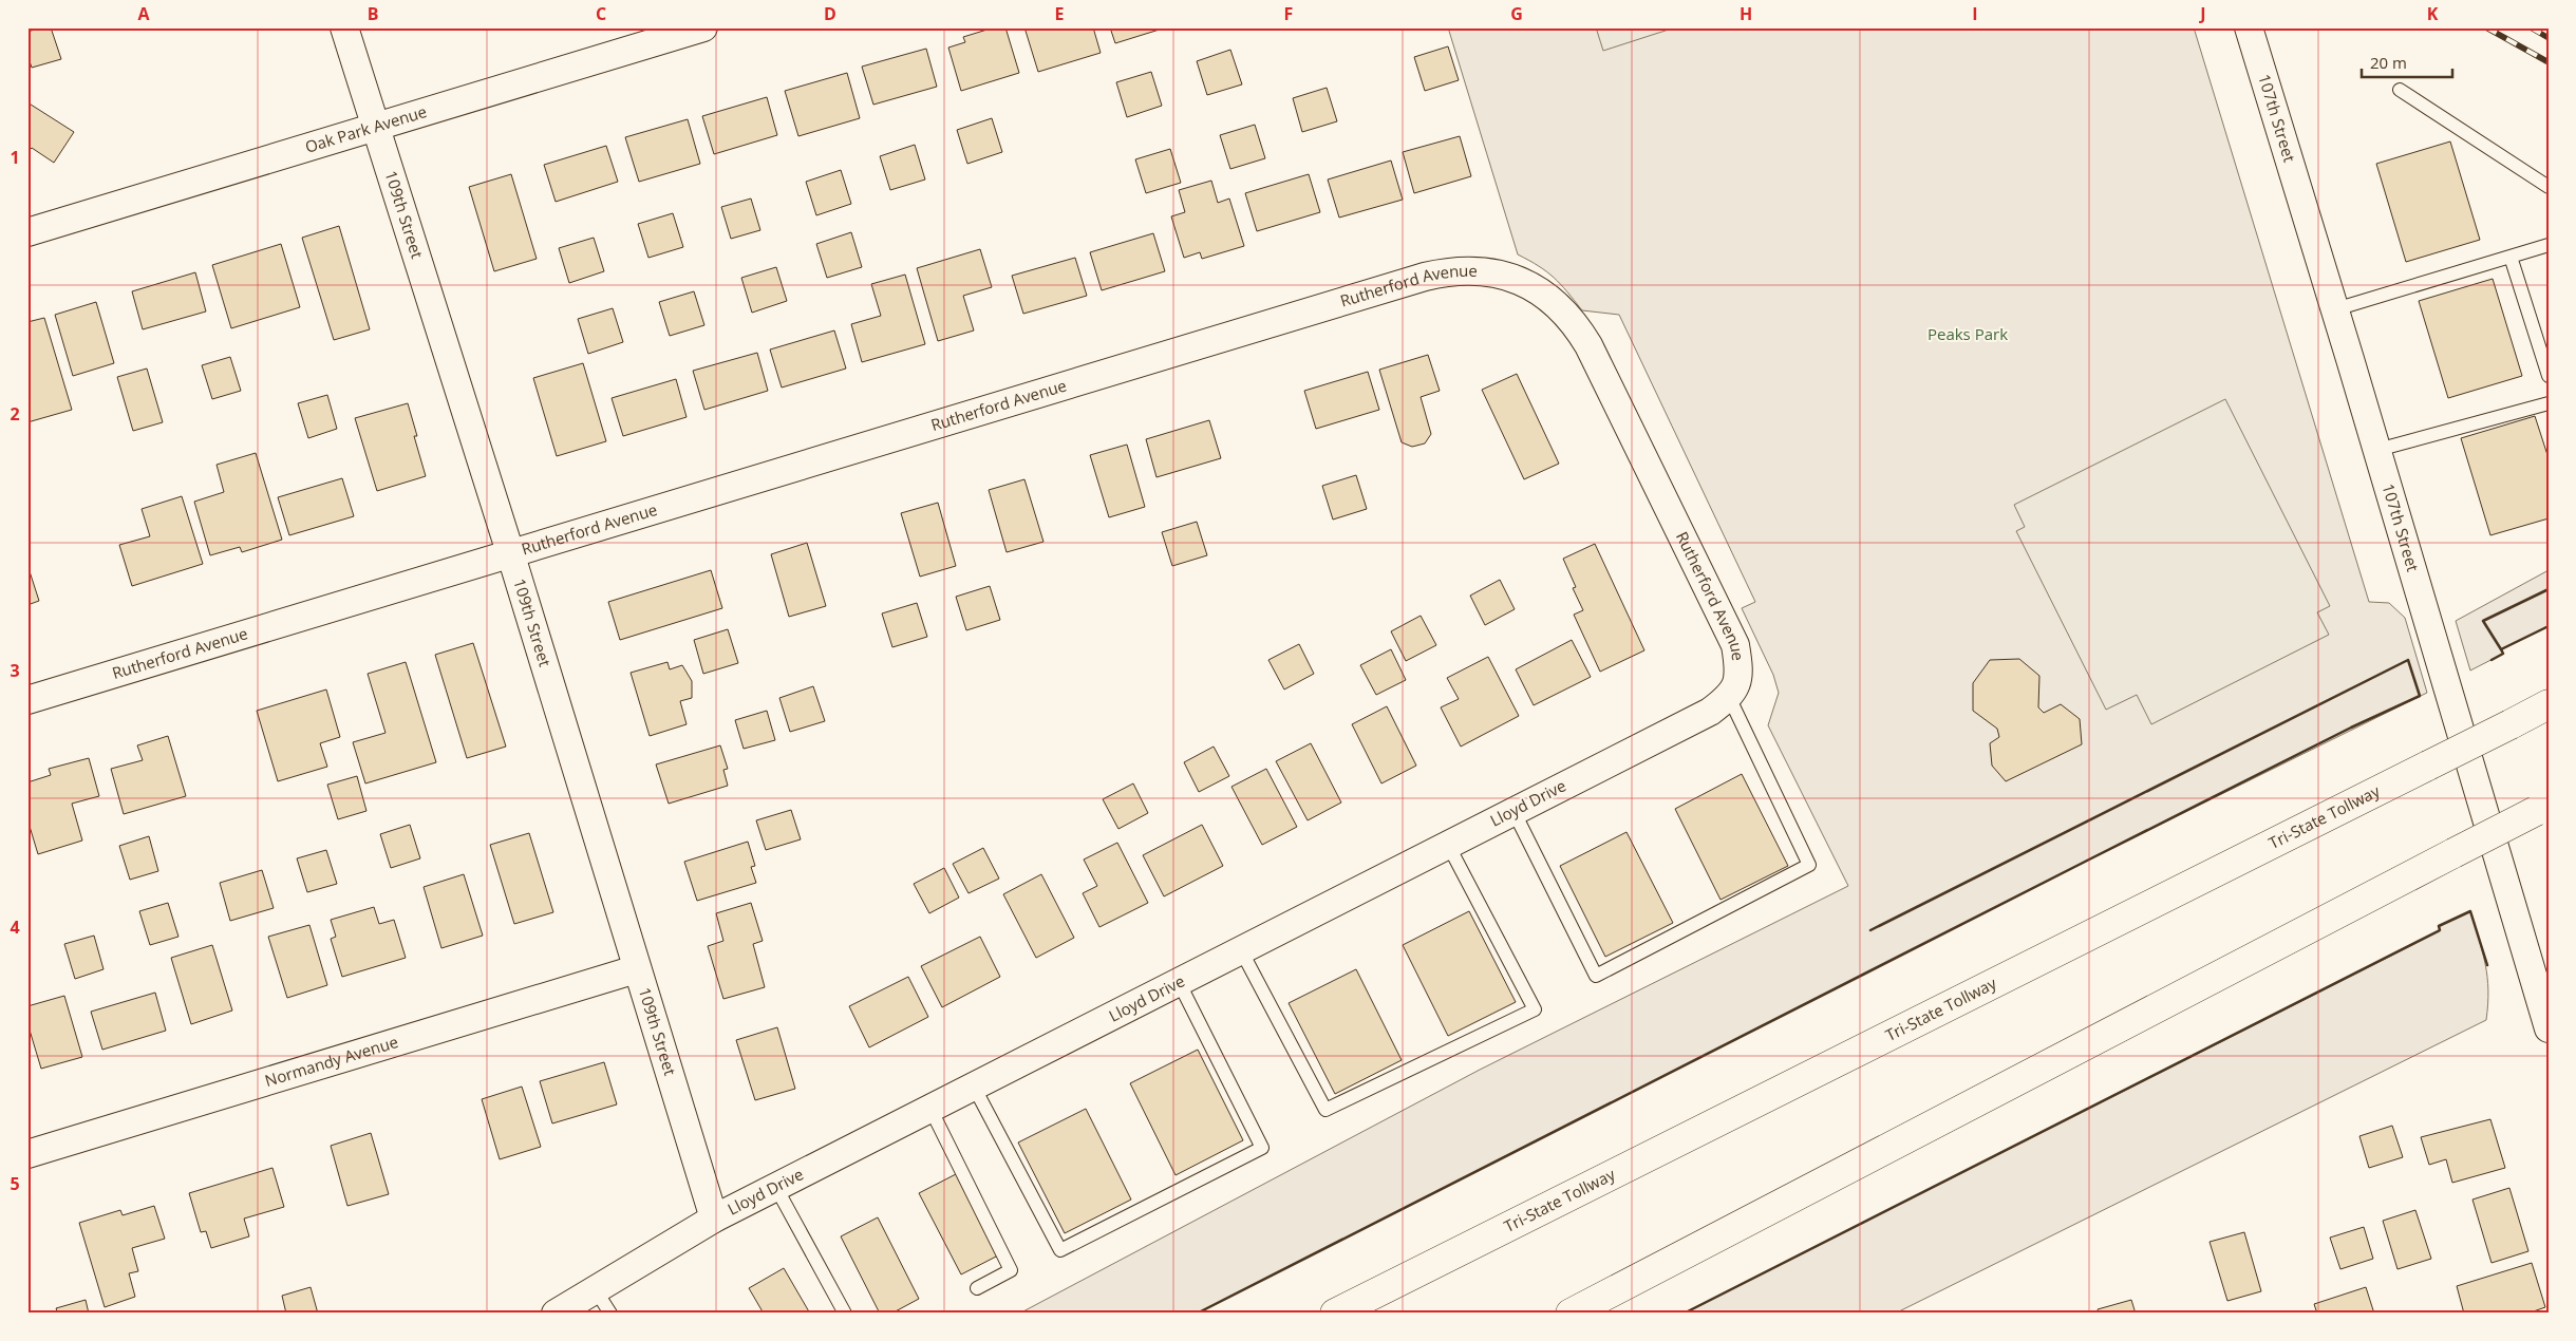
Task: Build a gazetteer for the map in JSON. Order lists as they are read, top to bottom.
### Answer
{
  "streets": {
    "highway": ["Tri-State Tollway"],
    "street": [
      "107th Street",
      "Oak Park Avenue",
      "109th Street",
      "Rutherford Avenue",
      "Lloyd Drive",
      "Normandy Avenue"
    ]
  },
  "crossings": [
    ["Oak Park Avenue", "109th Street"],
    ["109th Street", "Rutherford Avenue"],
    ["109th Street", "Lloyd Drive"],
    ["109th Street", "Normandy Avenue"],
    ["Rutherford Avenue", "Lloyd Drive"]
  ],
  "parks": ["Peaks Park"],
  "scale_bar": "20 m",
  "grid": {
    "columns": [
      "A",
      "B",
      "C",
      "D",
      "E",
      "F",
      "G",
      "H",
      "I",
      "J",
      "K"
    ],
    "rows": [
      "1",
      "2",
      "3",
      "4",
      "5"
    ]
  }
}
